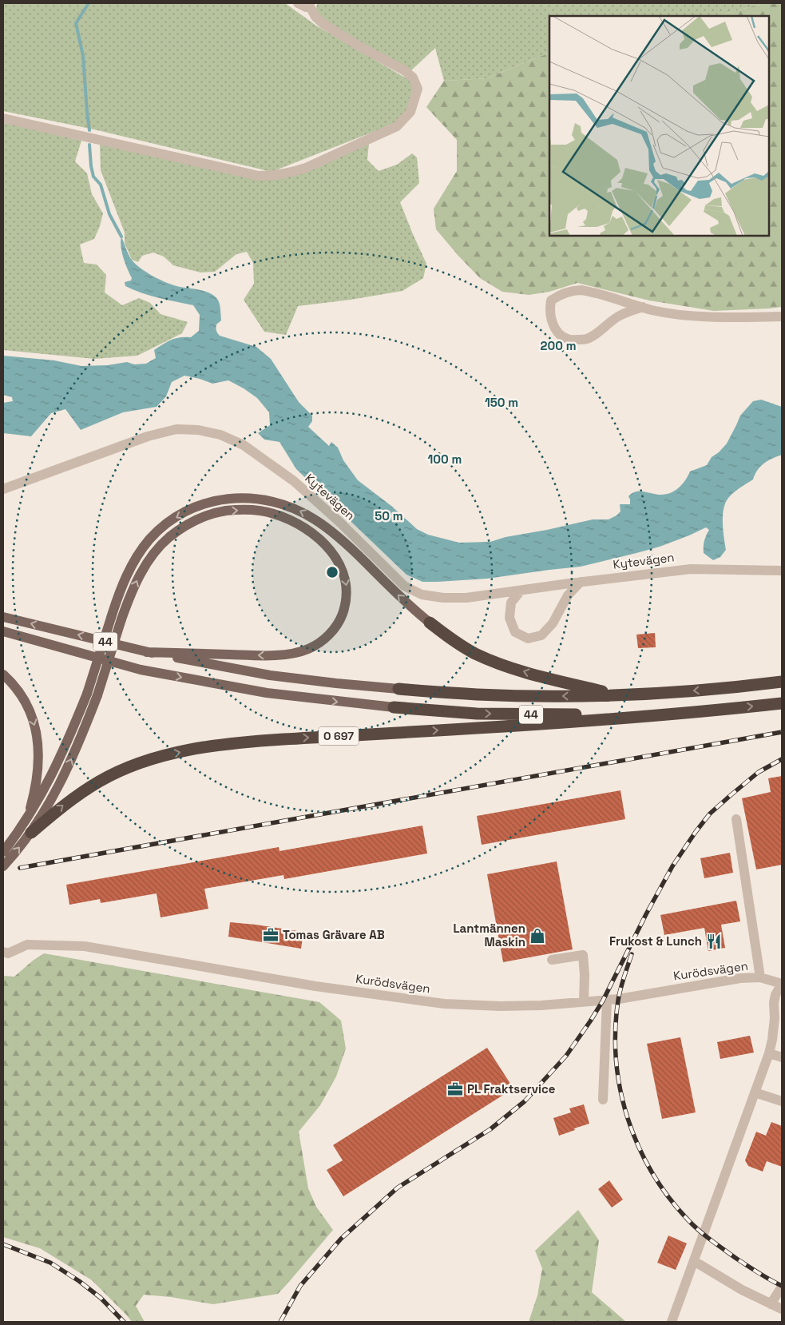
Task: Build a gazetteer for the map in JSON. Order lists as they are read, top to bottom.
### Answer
{
  "streets": {
    "highway": ["44", "O 697"],
    "street": ["Kytevägen", "Kurödsvägen"]
  },
  "crossings": [
    ["44", "O 697"]
  ],
  "places": {
    "office": ["Tomas Grävare AB", "PL Fraktservice"],
    "shop": ["Lantmännen Maskin"],
    "restaurant": ["Frukost & Lunch"]
  },
  "rings": [
    "200 m",
    "150 m",
    "100 m",
    "50 m"
  ]
}
